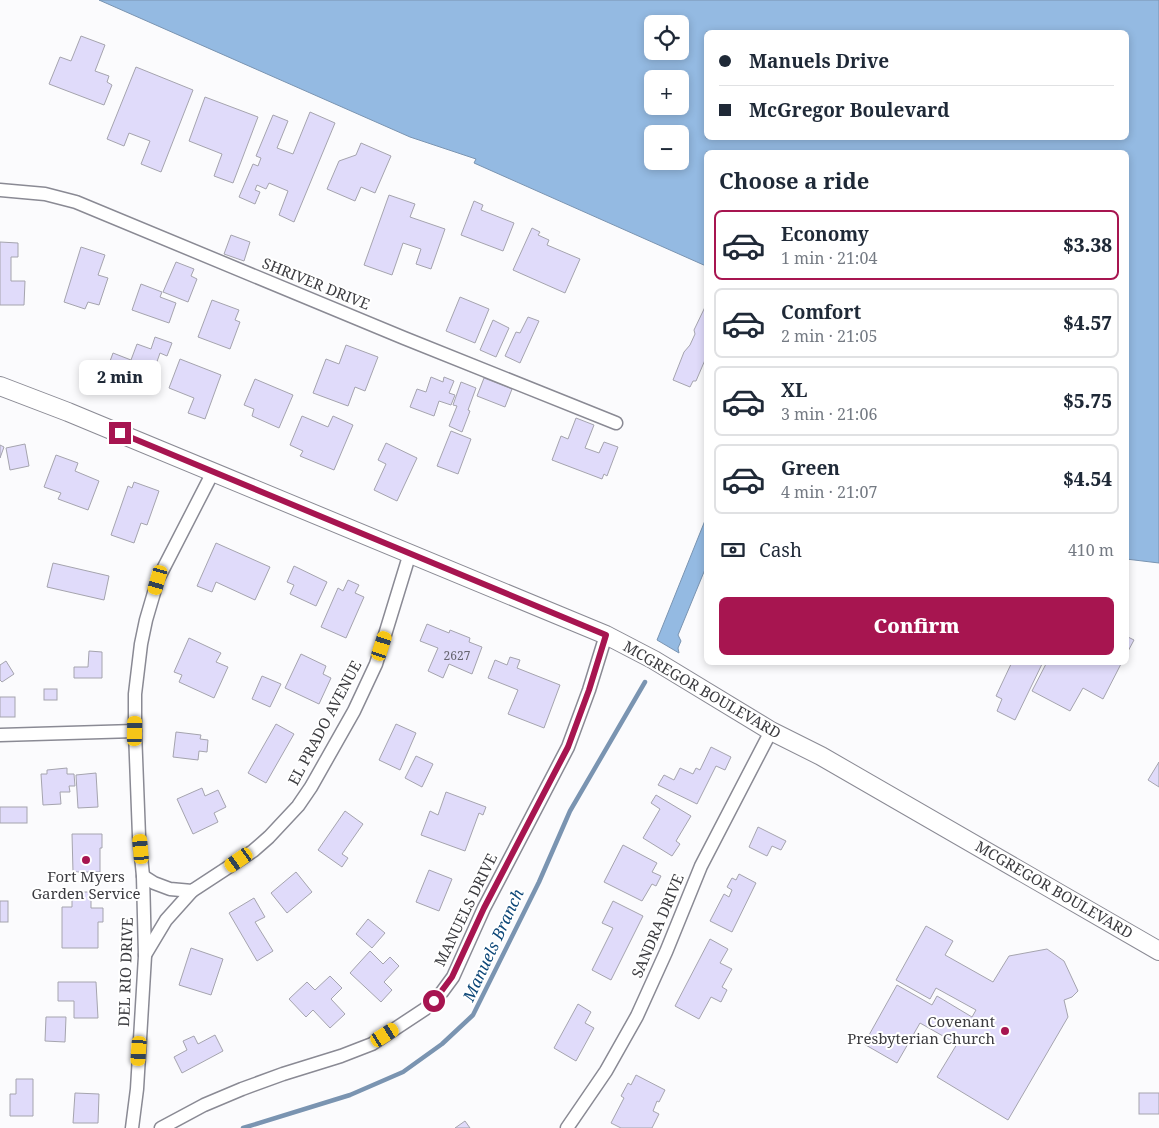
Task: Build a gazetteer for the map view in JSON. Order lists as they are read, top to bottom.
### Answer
{
  "streets": {
    "main road": ["MCGREGOR BOULEVARD"],
    "street": [
      "SHRIVER DRIVE",
      "EL PRADO AVENUE",
      "MANUELS DRIVE",
      "SANDRA DRIVE",
      "DEL RIO DRIVE"
    ]
  },
  "crossings": [
    ["MCGREGOR BOULEVARD", "EL PRADO AVENUE"],
    ["MCGREGOR BOULEVARD", "MANUELS DRIVE"],
    ["MCGREGOR BOULEVARD", "SANDRA DRIVE"],
    ["MCGREGOR BOULEVARD", "DEL RIO DRIVE"],
    ["EL PRADO AVENUE", "DEL RIO DRIVE"]
  ],
  "water": ["Manuels Branch"],
  "places": ["Fort Myers Garden Service", "Covenant Presbyterian Church"],
  "house_numbers": ["2627"],
  "page": {
    "map_buttons": ["+", "−"],
    "banner": ["Manuels Drive", "McGregor Boulevard"],
    "heading": "Choose a ride",
    "list": [
      {
        "name": "Economy",
        "note": "1 min · 21:04",
        "value": "$3.38"
      },
      {
        "name": "Comfort",
        "note": "2 min · 21:05",
        "value": "$4.57"
      },
      {
        "name": "XL",
        "note": "3 min · 21:06",
        "value": "$5.75"
      },
      {
        "name": "Green",
        "note": "4 min · 21:07",
        "value": "$4.54"
      }
    ],
    "bubble": "2 min",
    "pay": ["Cash", "410 m"],
    "buttons": "Confirm"
  }
}
